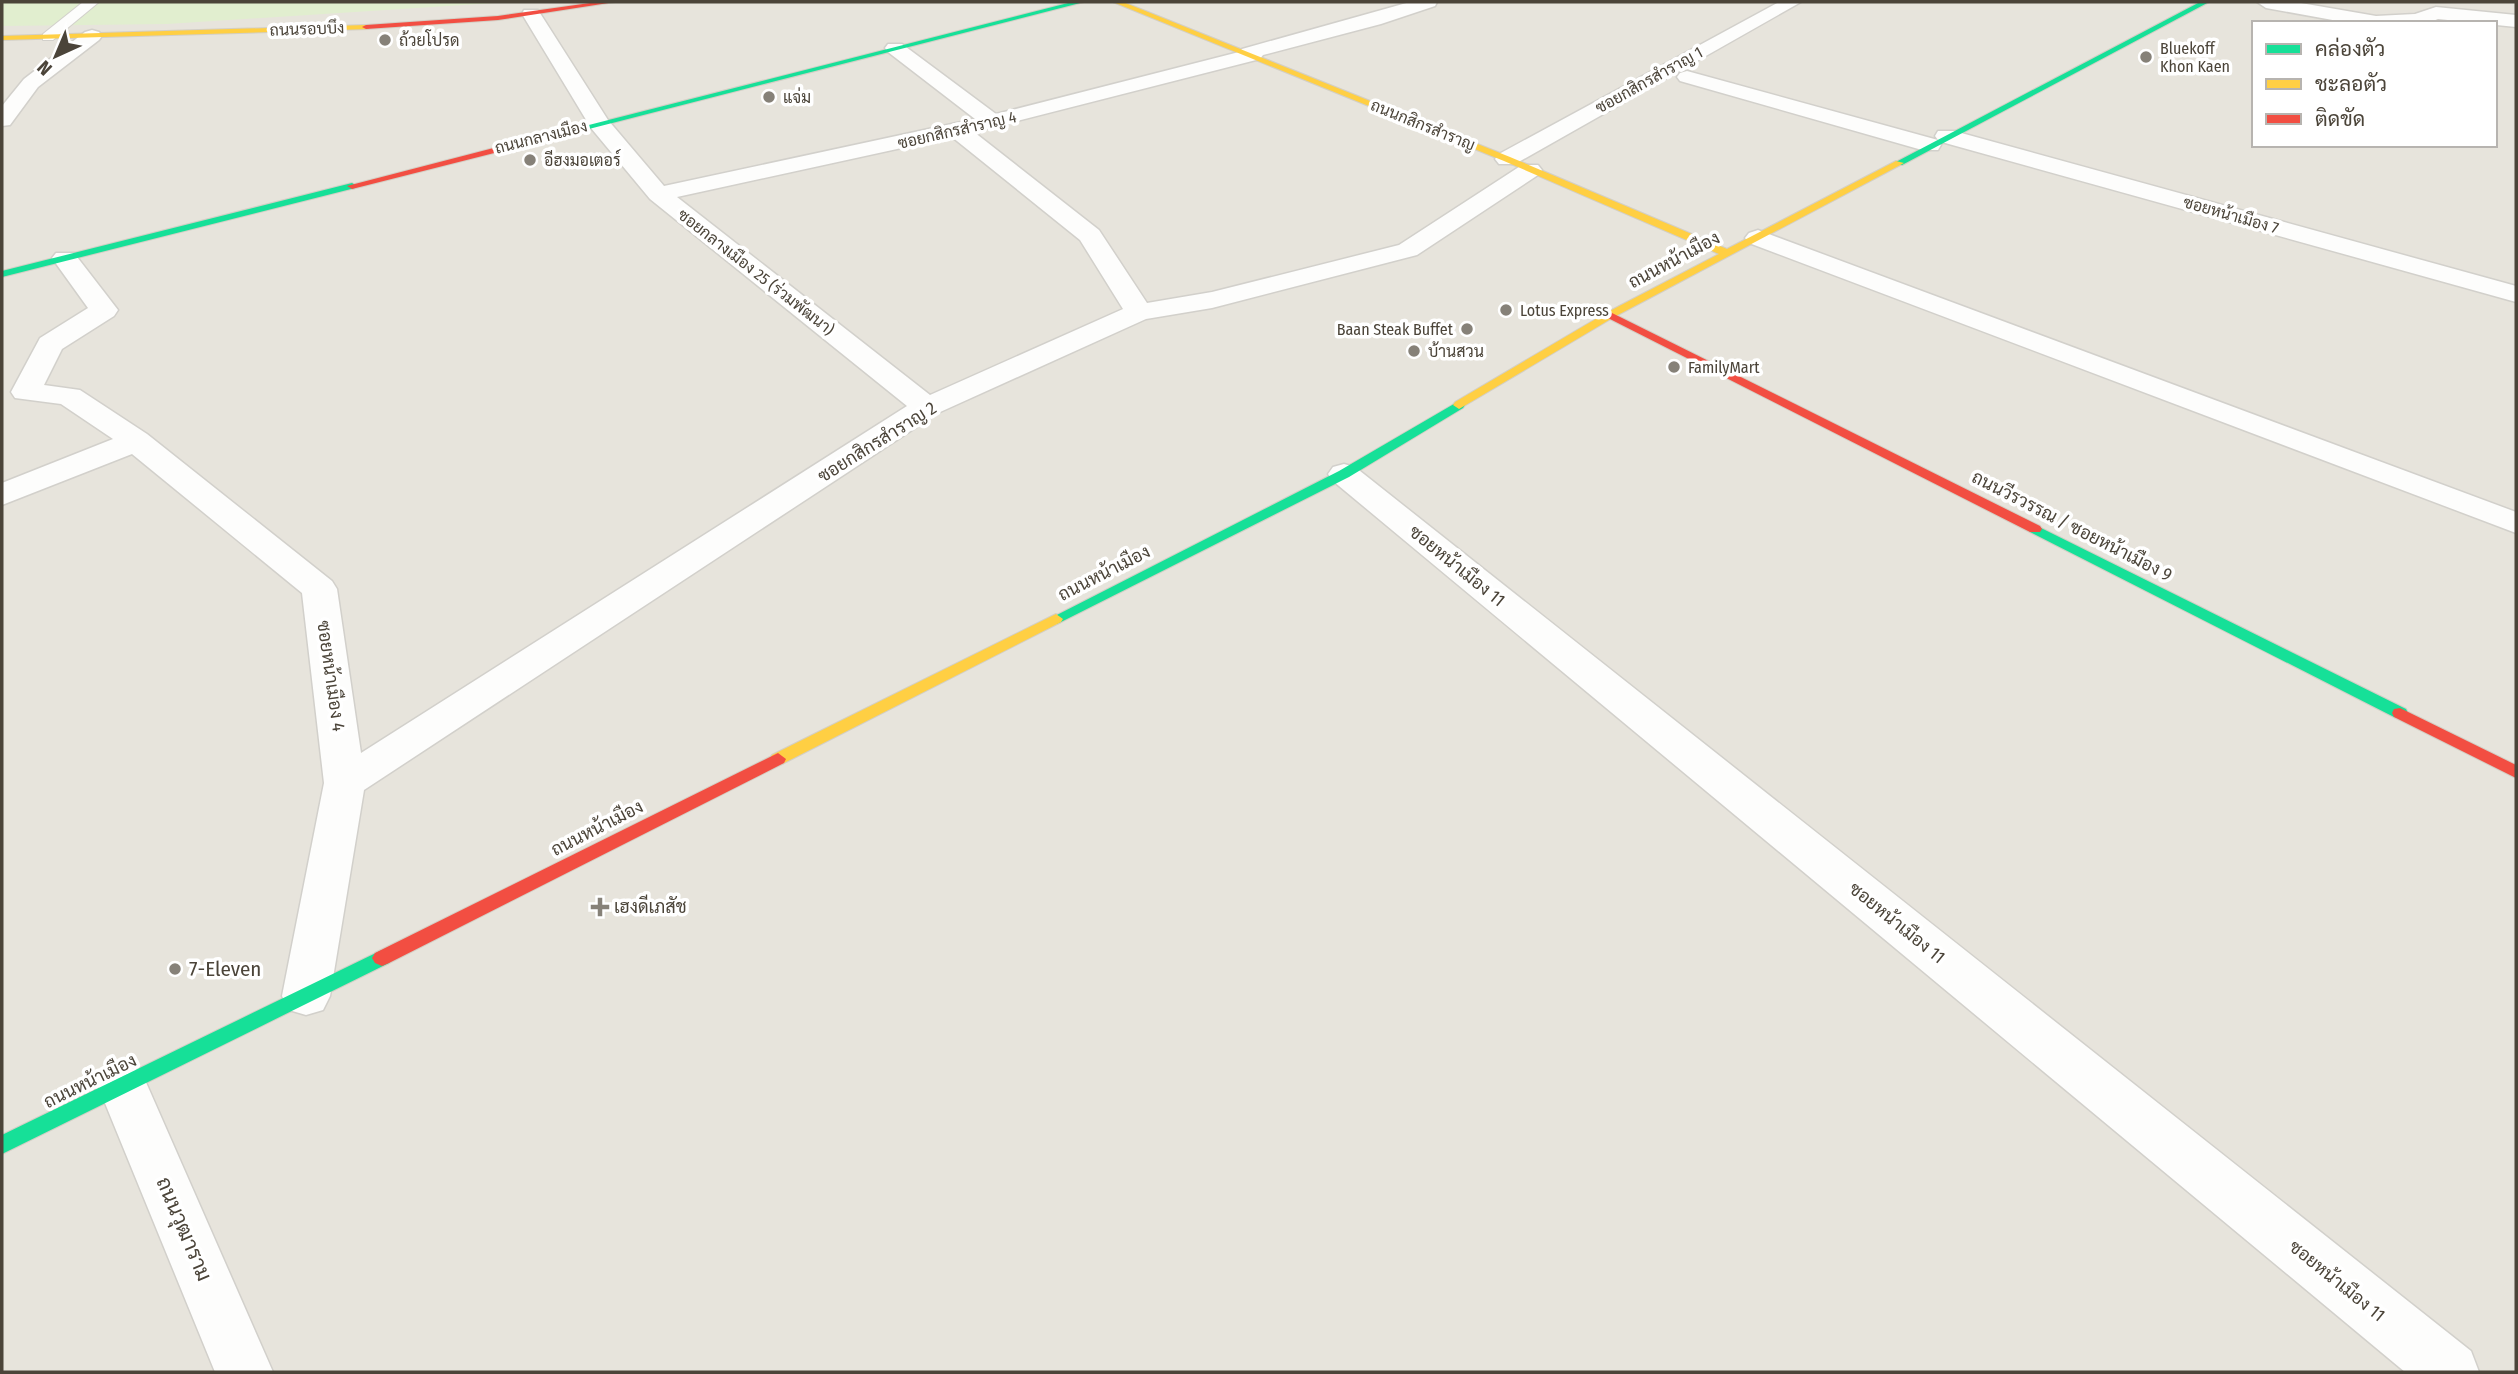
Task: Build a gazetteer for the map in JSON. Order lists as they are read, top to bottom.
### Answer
{
  "streets": {
    "street": [
      "ถนนรอบบึง",
      "ซอยกสิกรสำราญ 1",
      "ถนนกสิกรสำราญ",
      "ซอยกสิกรสำราญ 4",
      "ถนนกลางเมือง",
      "ซอยหน้าเมือง 7",
      "ถนนหน้าเมือง",
      "ซอยกลางเมือง 25 (ร่วมพัฒนา)",
      "ซอยกสิกรสำราญ 2",
      "ถนนวีรวรรณ / ซอยหน้าเมือง 9",
      "ซอยหน้าเมือง 11",
      "ซอยหน้าเมือง 4",
      "ถนนวุฒาราม"
    ]
  },
  "crossings": [
    ["ถนนรอบบึง", "ซอยกลางเมือง 25 (ร่วมพัฒนา)"],
    ["ซอยกสิกรสำราญ 1", "ถนนกสิกรสำราญ"],
    ["ซอยกสิกรสำราญ 1", "ซอยกสิกรสำราญ 2"],
    ["ถนนกสิกรสำราญ", "ซอยกสิกรสำราญ 4"],
    ["ถนนกสิกรสำราญ", "ถนนหน้าเมือง"],
    ["ถนนกสิกรสำราญ", "ซอยกสิกรสำราญ 2"],
    ["ซอยกสิกรสำราญ 4", "ซอยกลางเมือง 25 (ร่วมพัฒนา)"],
    ["ถนนกลางเมือง", "ซอยกลางเมือง 25 (ร่วมพัฒนา)"],
    ["ถนนกลางเมือง", "ซอยหน้าเมือง 4"],
    ["ซอยหน้าเมือง 7", "ถนนหน้าเมือง"],
    ["ถนนหน้าเมือง", "ถนนวีรวรรณ / ซอยหน้าเมือง 9"],
    ["ถนนหน้าเมือง", "ซอยหน้าเมือง 11"],
    ["ถนนหน้าเมือง", "ซอยหน้าเมือง 4"],
    ["ถนนหน้าเมือง", "ถนนวุฒาราม"],
    ["ซอยกลางเมือง 25 (ร่วมพัฒนา)", "ซอยกสิกรสำราญ 2"],
    ["ซอยกสิกรสำราญ 2", "ซอยหน้าเมือง 4"]
  ],
  "places": {
    "other": [
      "ถ้วยโปรด",
      "Bluekoff Khon Kaen",
      "แจ่ม",
      "อีฮงมอเตอร์",
      "Lotus Express",
      "Baan Steak Buffet",
      "บ้านสวน",
      "FamilyMart",
      "7-Eleven"
    ],
    "health": ["เฮงดีเภสัช"]
  },
  "legend": ["คล่องตัว", "ชะลอตัว", "ติดขัด"],
  "north": "bottom left"
}
